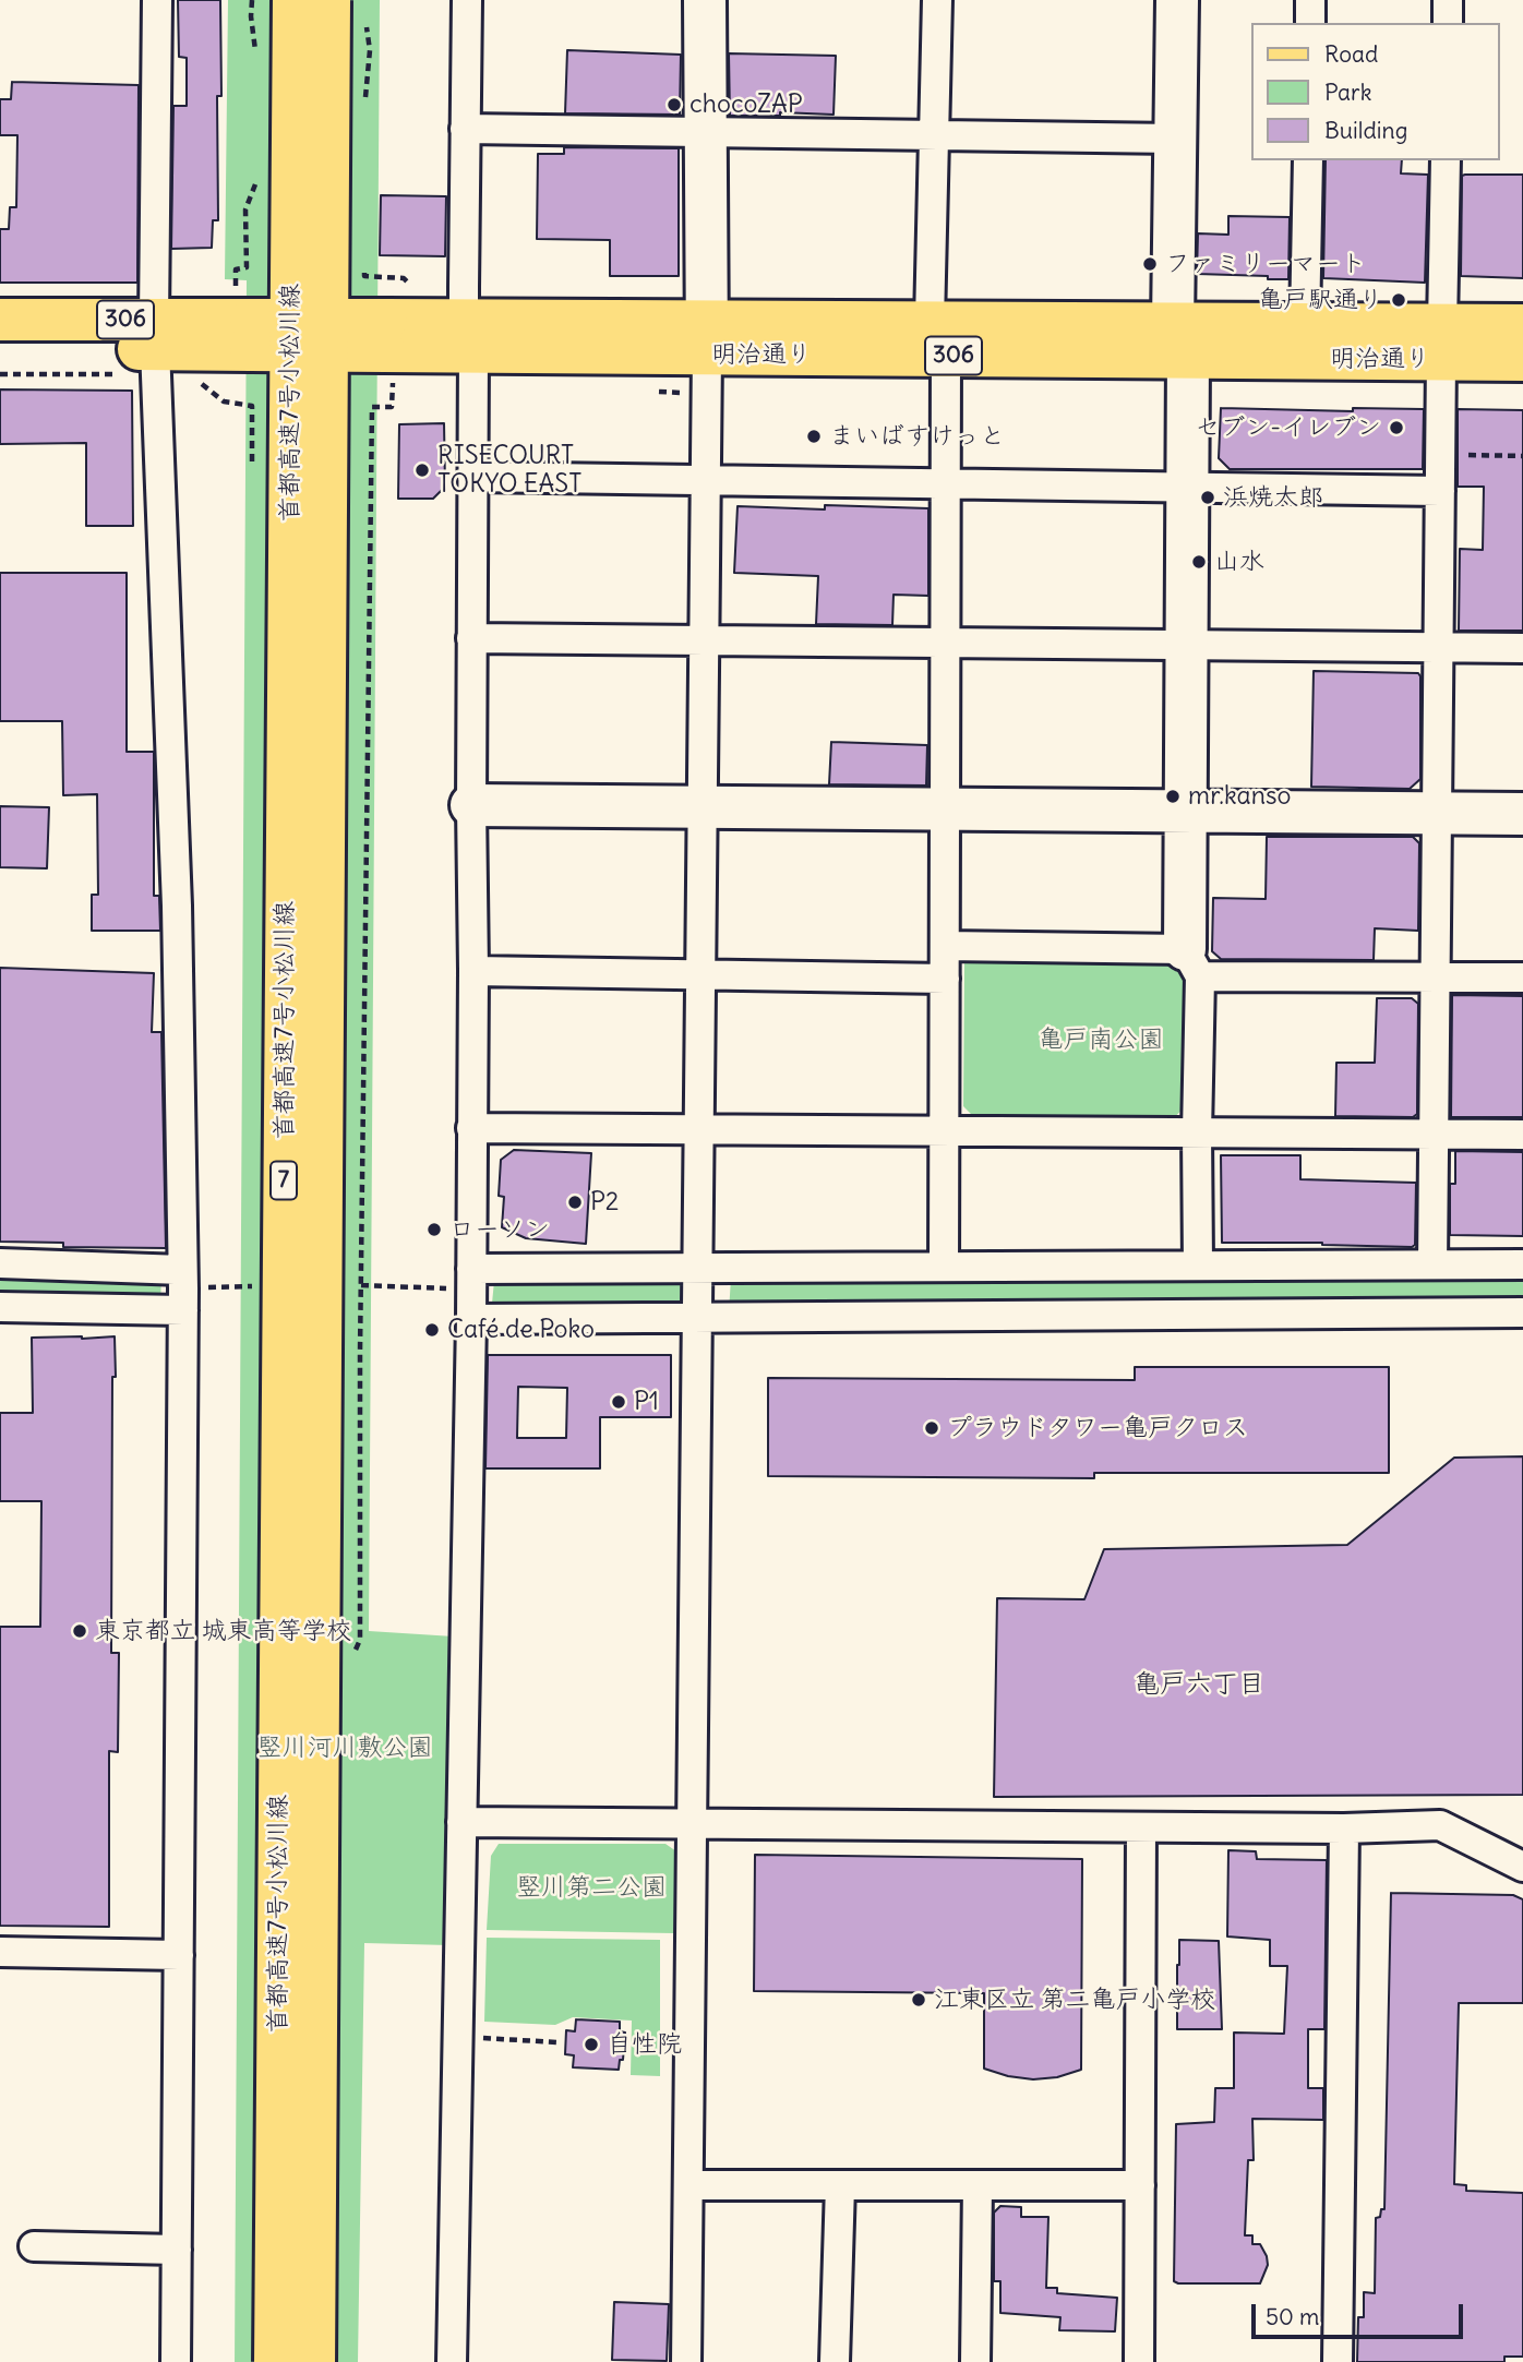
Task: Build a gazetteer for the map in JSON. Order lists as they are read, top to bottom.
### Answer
{
  "streets": {
    "main road": [
      "306",
      "明治通り",
      "首都高速7号小松川線",
      "7"
    ]
  },
  "districts": ["亀戸六丁目"],
  "parks": ["亀戸南公園", "竪川河川敷公園", "竪川第二公園"],
  "places": [
    "chocoZAP",
    "ファミリーマート",
    "亀戸駅通り",
    "セブン-イレブン",
    "まいばすけっと",
    "RISECOURT TOKYO EAST",
    "浜焼太郎",
    "山水",
    "mr.kanso",
    "P2",
    "ローソン",
    "Café de Poko",
    "P1",
    "プラウドタワー亀戸クロス",
    "東京都立 城東高等学校",
    "江東区立 第二亀戸小学校",
    "自性院"
  ],
  "legend": ["Road", "Park", "Building"],
  "scale_bar": "50 m"
}
